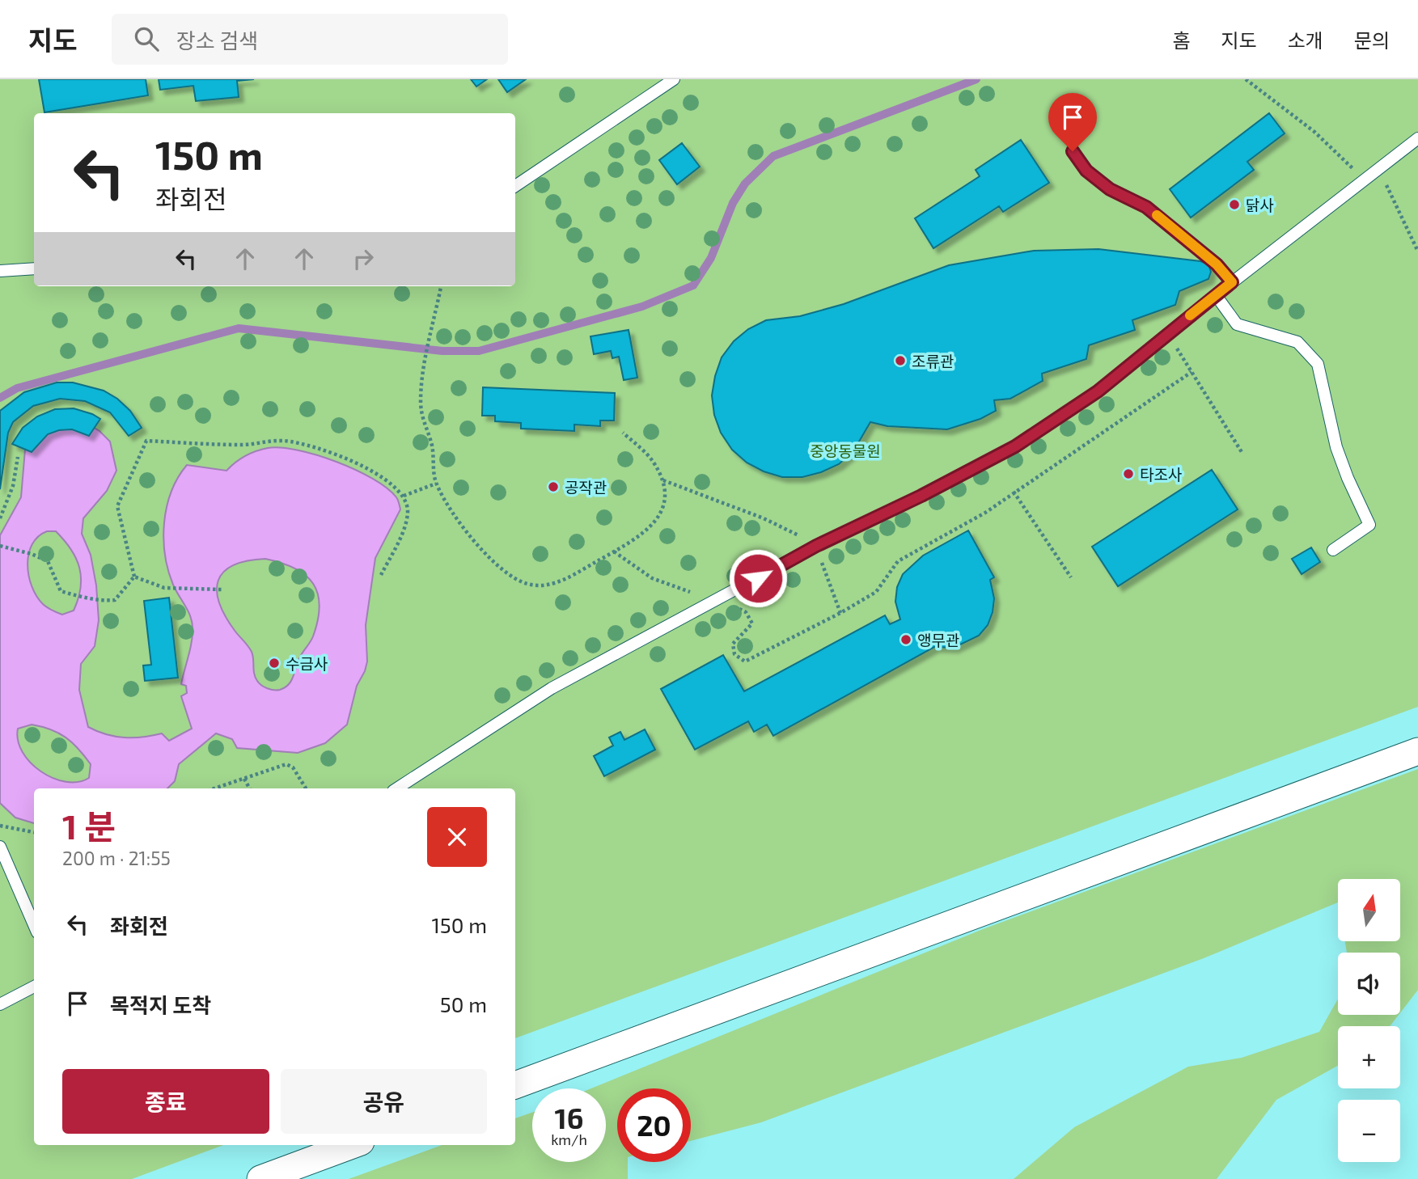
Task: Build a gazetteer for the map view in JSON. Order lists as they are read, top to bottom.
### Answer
{
  "parks": ["중앙동물원"],
  "places": [
    "닭사",
    "조류관",
    "타조사",
    "공작관",
    "앵무관",
    "수금사"
  ],
  "north": "top",
  "page": {
    "header": "지도",
    "search": "장소 검색",
    "nav": [
      "홈",
      "지도",
      "소개",
      "문의"
    ],
    "turn": ["150 m", "좌회전"],
    "heading": ["1 분", "200 m · 21:55"],
    "map_buttons": ["+", "−"],
    "list": [
      {
        "name": "좌회전",
        "value": "150 m"
      },
      {
        "name": "목적지 도착",
        "value": "50 m"
      }
    ],
    "buttons": ["종료", "공유"],
    "speed": "16 km/h",
    "limit": "20"
  }
}
